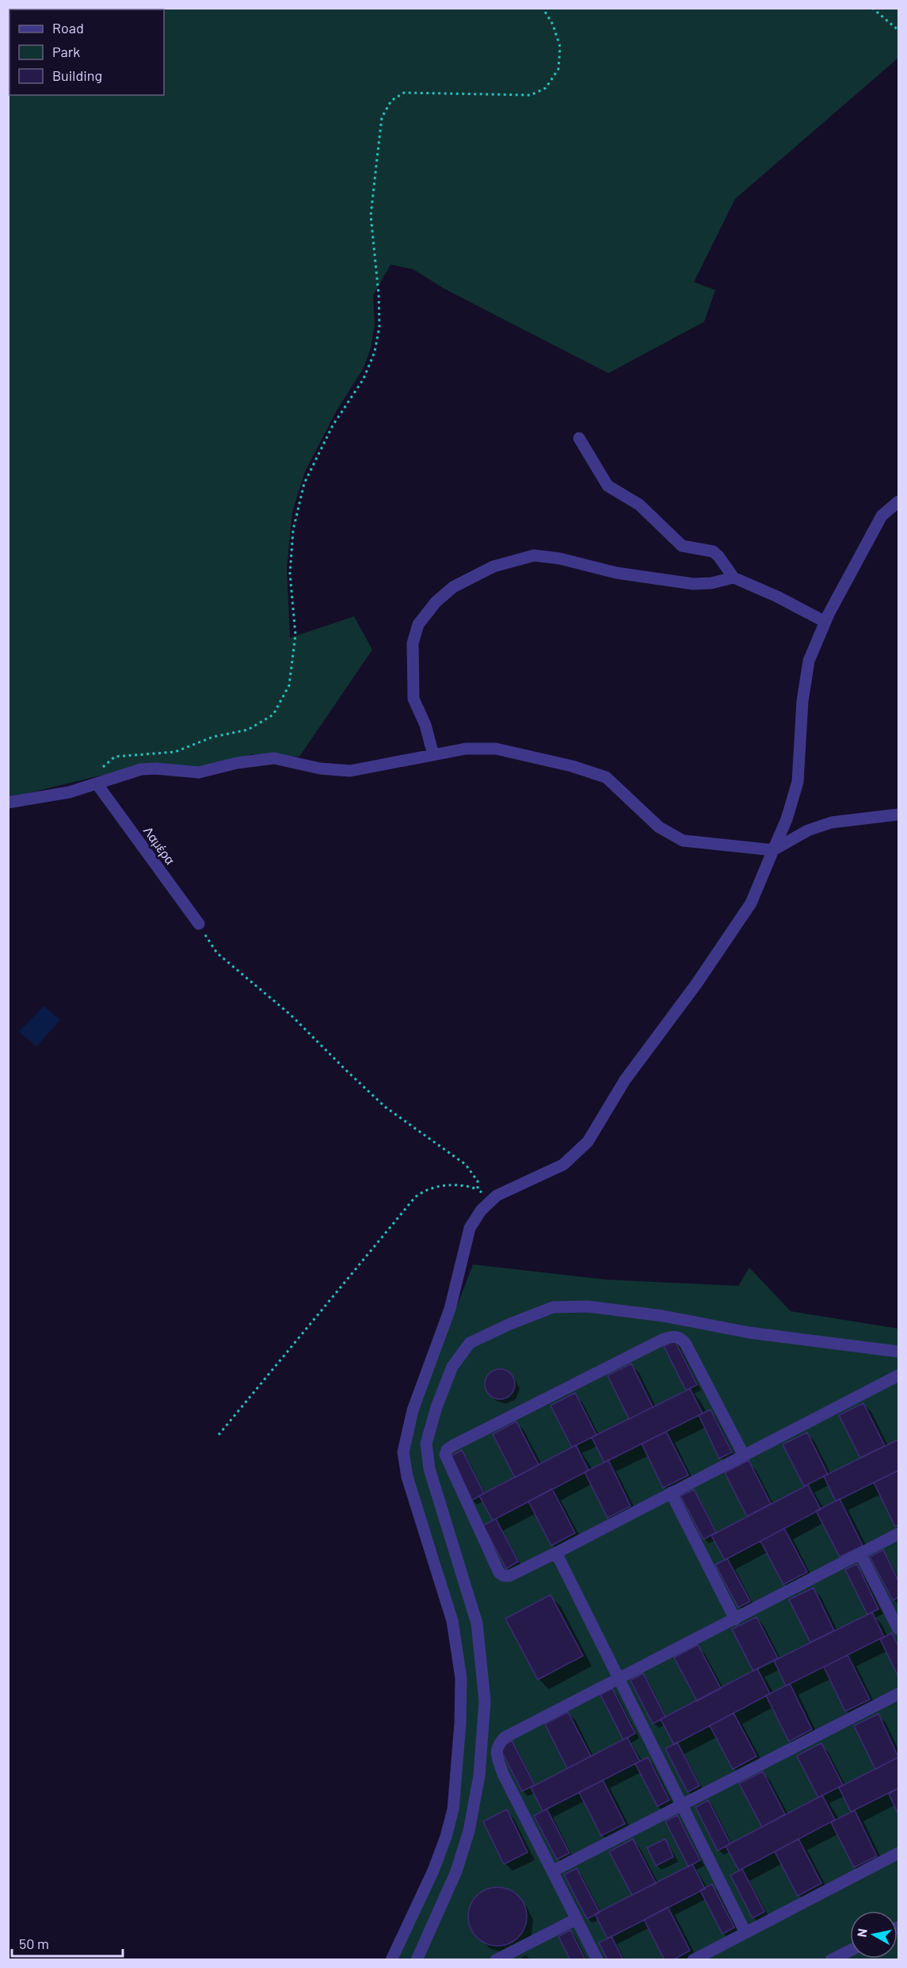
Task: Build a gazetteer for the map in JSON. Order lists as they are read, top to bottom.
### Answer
{
  "streets": {
    "street": ["Λαμέρα"]
  },
  "legend": ["Road", "Park", "Building"],
  "scale_bar": "50 m",
  "north": "left"
}
